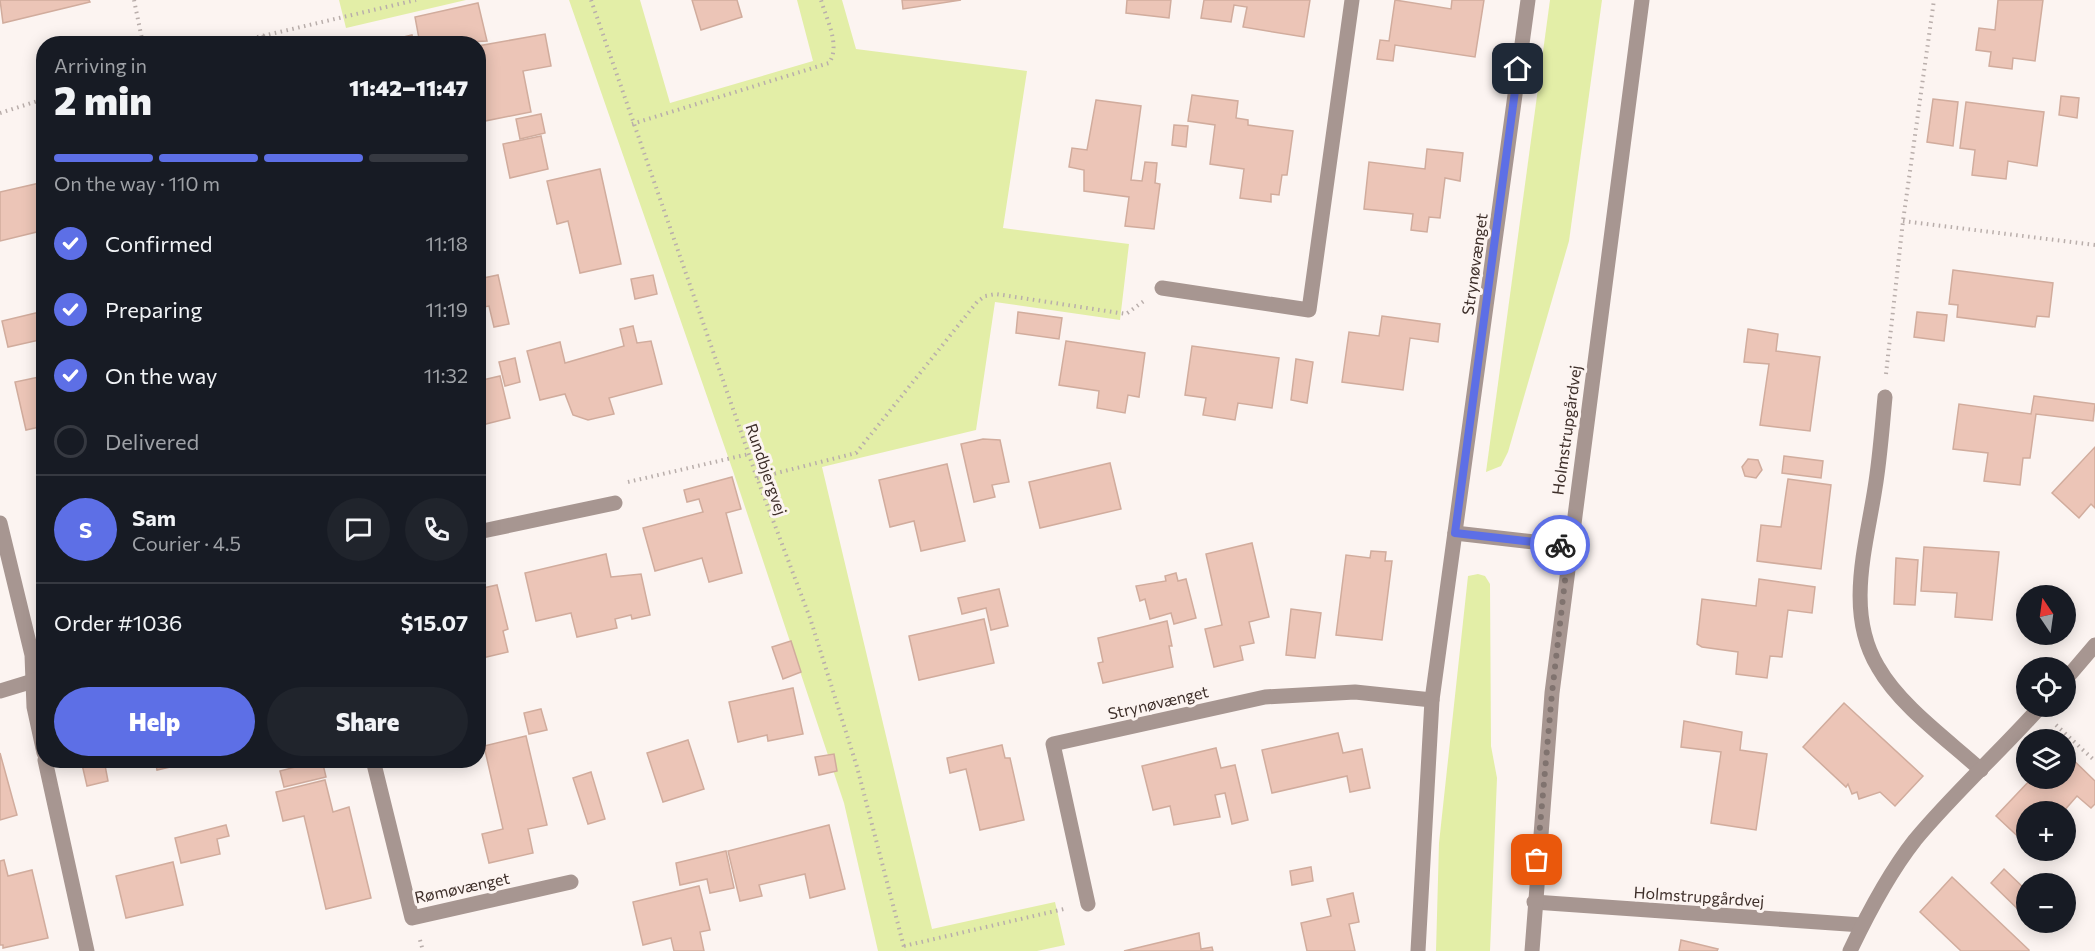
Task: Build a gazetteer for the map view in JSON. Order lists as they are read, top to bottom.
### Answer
{
  "streets": {
    "street": ["Strynøvænget", "Holmstrupgårdvej", "Rømøvænget"],
    "path": ["Rundbjergvej"]
  },
  "north": "top",
  "page": {
    "heading": ["2 min", "Arriving in", "11:42–11:47"],
    "panel": [
      "Sam",
      "Courier · 4.5",
      "Order #1036",
      "$15.07"
    ],
    "bar": "On the way · 110 m",
    "list": [
      ["Confirmed", "11:18"],
      ["Preparing", "11:19"],
      ["On the way", "11:32"],
      "Delivered"
    ],
    "round": "S",
    "map_buttons": ["+", "−"],
    "buttons": ["Help", "Share"]
  }
}
